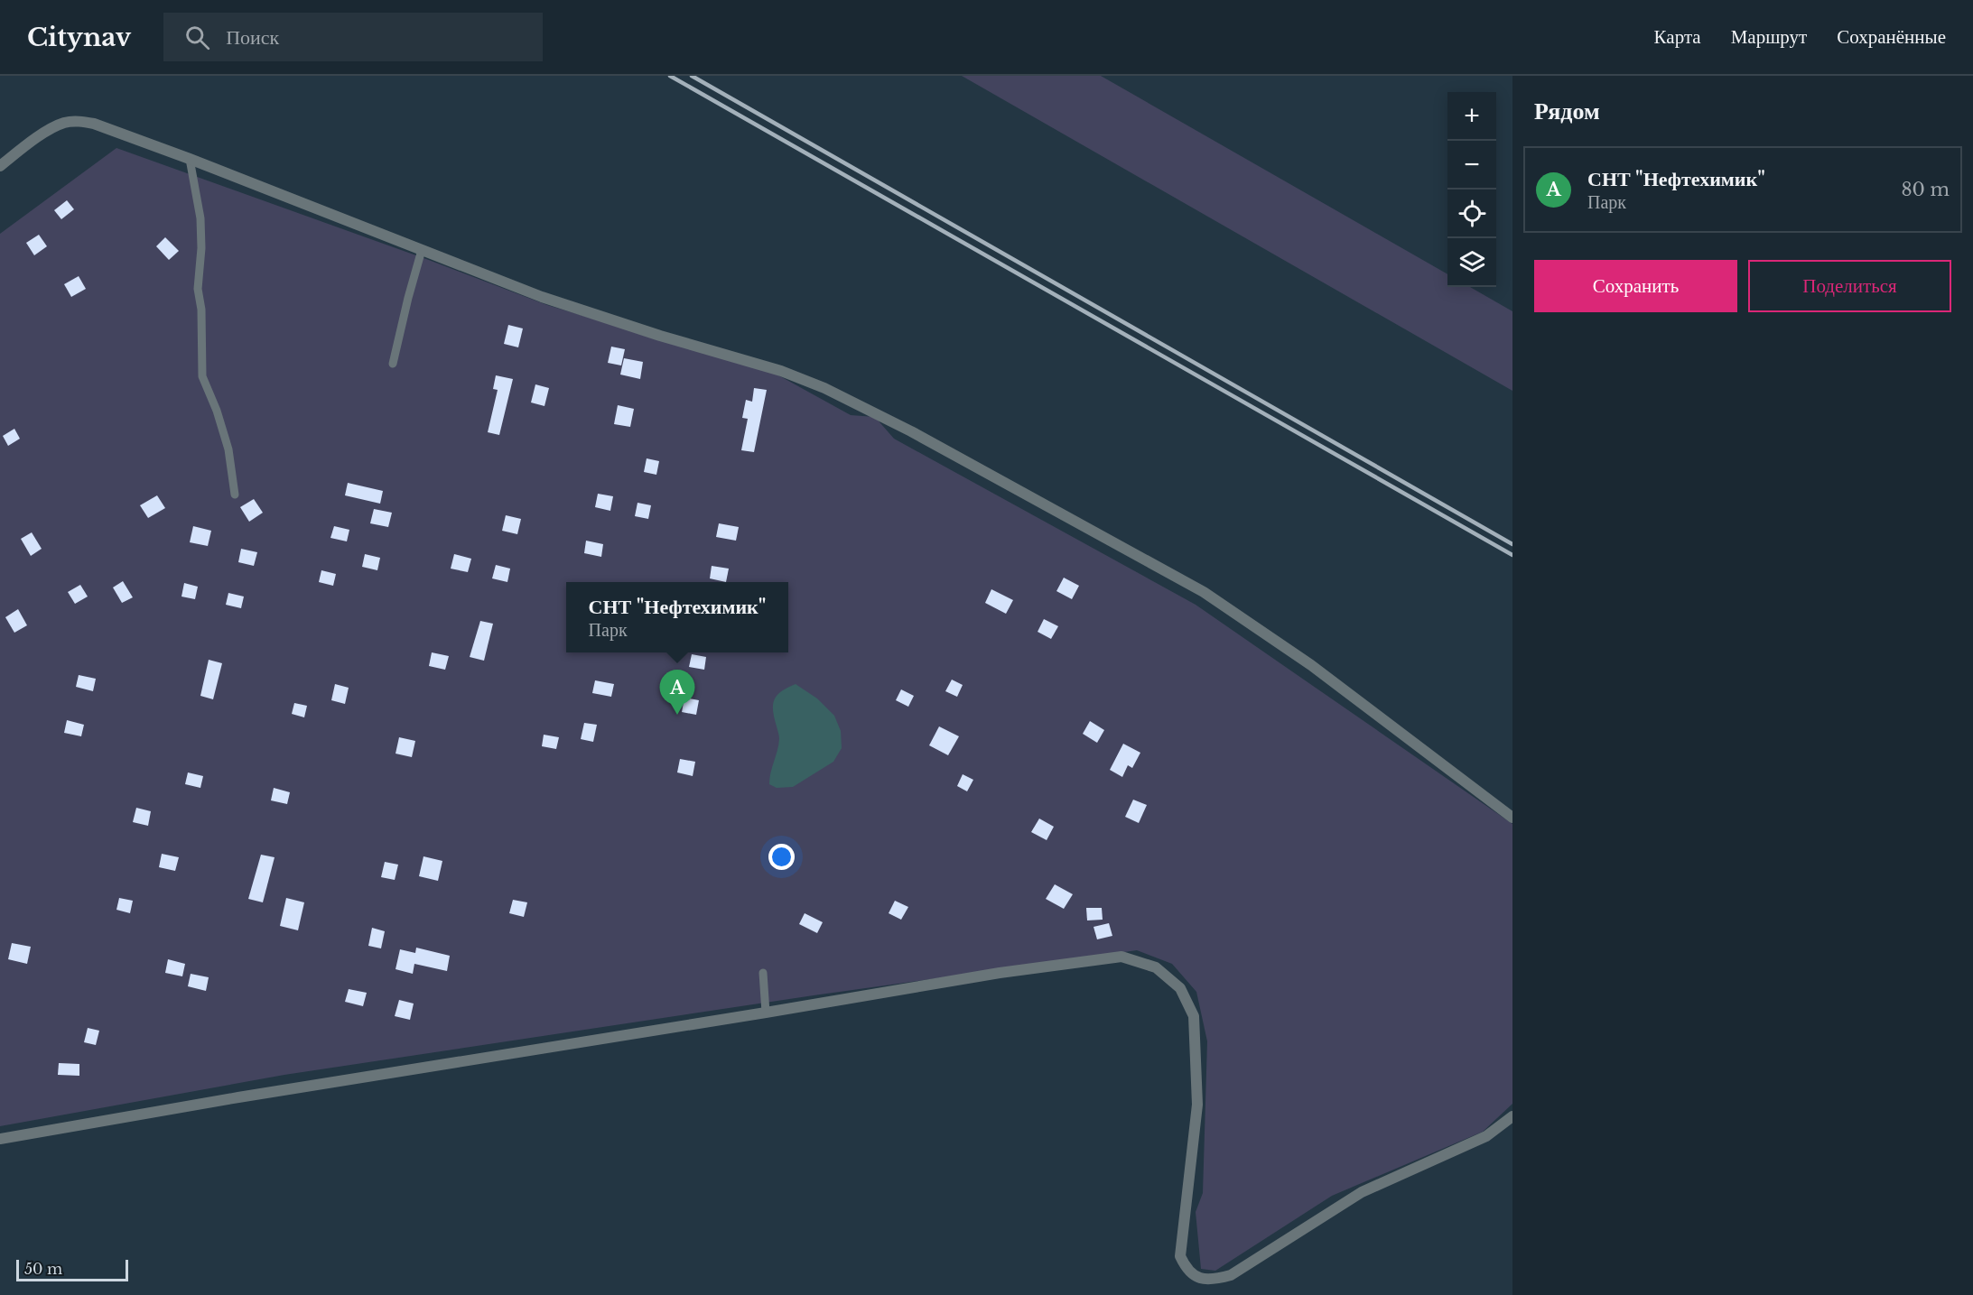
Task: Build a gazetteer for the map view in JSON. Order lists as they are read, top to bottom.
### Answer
{
  "scale_bar": "50 m",
  "page": {
    "header": "Citynav",
    "search": "Поиск",
    "nav": ["Карта", "Маршрут", "Сохранённые"],
    "heading": "Рядом",
    "map_buttons": ["+", "−"],
    "list": [
      {
        "mark": "A",
        "name": "СНТ \"Нефтехимик\"",
        "note": "Парк",
        "value": "80 m"
      }
    ],
    "buttons": ["Сохранить", "Поделиться"],
    "popup": ["СНТ \"Нефтехимик\"", "Парк"],
    "pins": "A",
    "scale": "50 m"
  }
}
